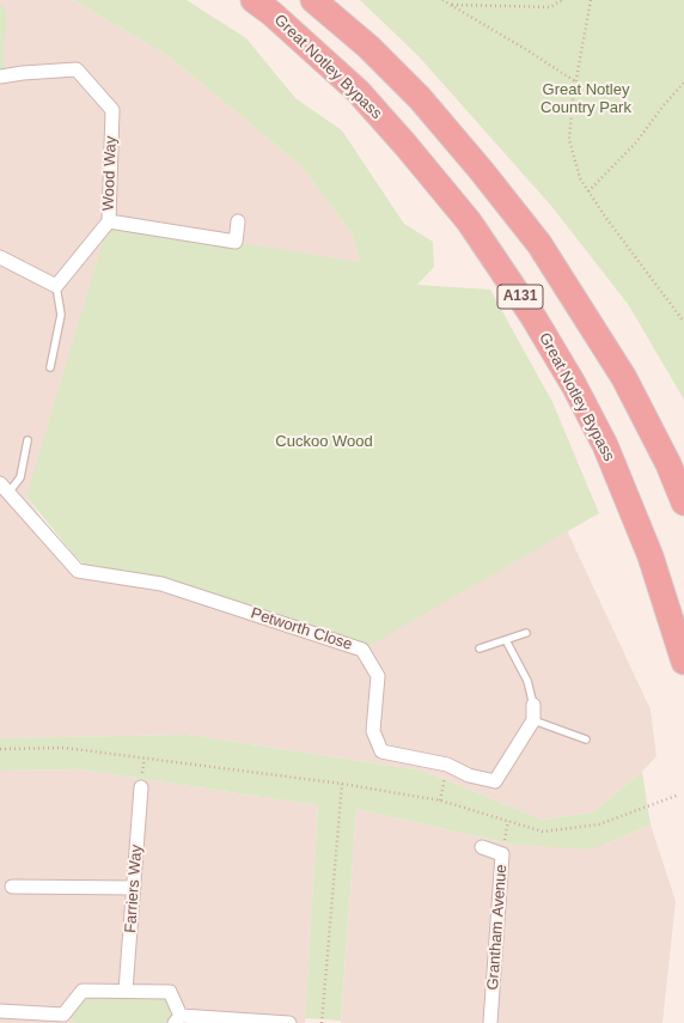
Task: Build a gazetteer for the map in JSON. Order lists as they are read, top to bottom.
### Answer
{
  "streets": {
    "highway": ["Great Notley Bypass", "A131"],
    "street": [
      "Wood Way",
      "Petworth Close",
      "Farriers Way",
      "Grantham Avenue"
    ]
  },
  "parks": ["Great Notley Country Park", "Cuckoo Wood"]
}
